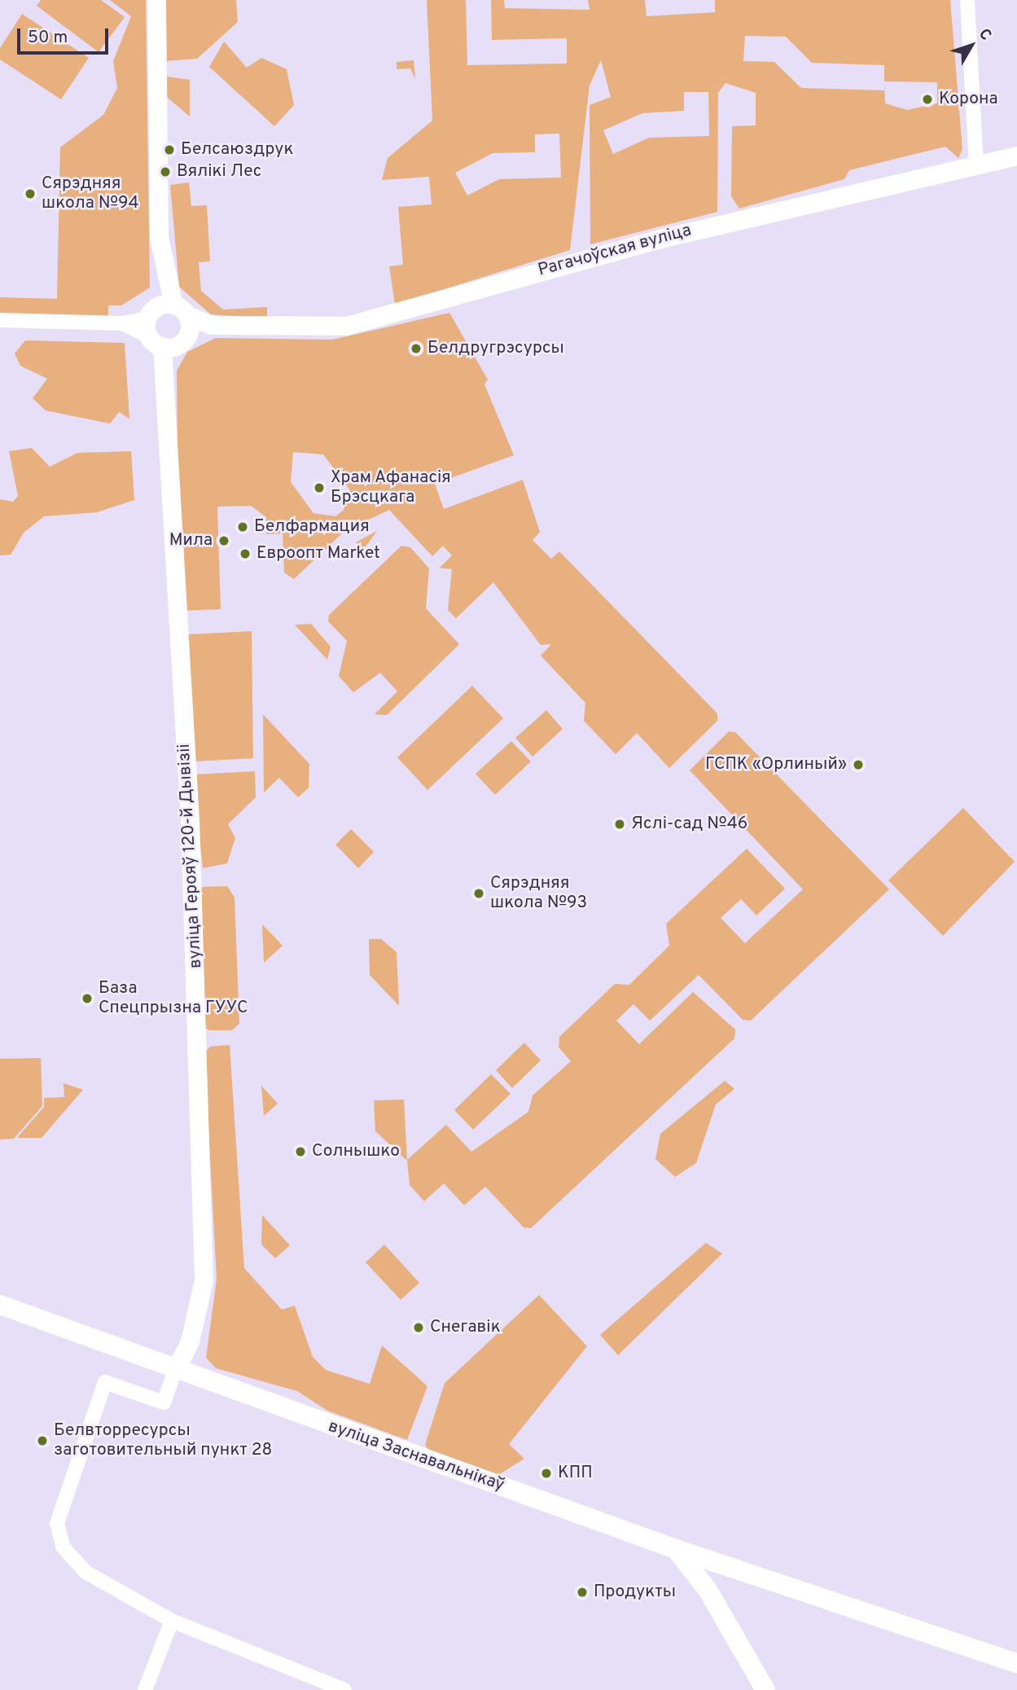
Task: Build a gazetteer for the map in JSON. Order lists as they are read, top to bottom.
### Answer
{
  "streets": {
    "main road": ["вуліца Заснавальнікаў"],
    "street": ["Рагачоўская вуліца", "вуліца Герояў 120-й Дывізіі"]
  },
  "crossings": [
    ["Рагачоўская вуліца", "вуліца Герояў 120-й Дывізіі"],
    ["вуліца Герояў 120-й Дывізіі", "вуліца Заснавальнікаў"]
  ],
  "places": [
    "Корона",
    "Белсаюздрук",
    "Вялікі Лес",
    "Сярэдняя школа №94",
    "Белдругрэсурсы",
    "Храм Афанасія Брэсцкага",
    "Белфармация",
    "Мила",
    "Евроопт Market",
    "ГСПК «Орлиный»",
    "Яслі-сад №46",
    "Сярэдняя школа №93",
    "База Спецпрызна ГУУС",
    "Солнышко",
    "Снегавік",
    "Белвторресурсы заготовительный пункт 28",
    "КПП",
    "Продукты"
  ],
  "scale_bar": "50 m",
  "north": "top right"
}
